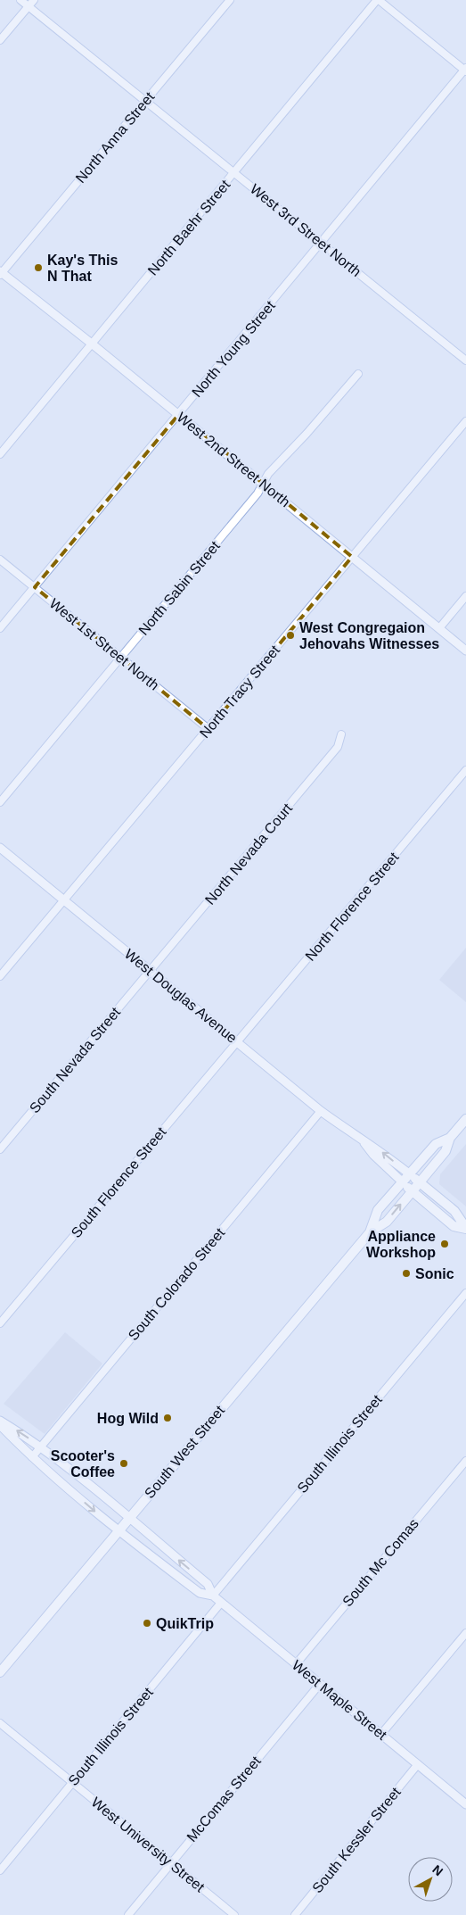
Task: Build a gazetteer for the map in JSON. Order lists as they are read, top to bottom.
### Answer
{
  "streets": {
    "main road": ["West Douglas Avenue", "South West Street"],
    "street": [
      "North Anna Street",
      "North Baehr Street",
      "West 3rd Street North",
      "North Young Street",
      "West 2nd Street North",
      "North Sabin Street",
      "West 1st Street North",
      "North Tracy Street",
      "North Nevada Court",
      "North Florence Street",
      "South Nevada Street",
      "South Florence Street",
      "South Colorado Street",
      "South Illinois Street",
      "South Mc Comas",
      "West Maple Street",
      "McComas Street",
      "South Kessler Street",
      "West University Street"
    ]
  },
  "crossings": [
    ["North Anna Street", "West 3rd Street North"],
    ["North Anna Street", "West 2nd Street North"],
    ["North Baehr Street", "West 3rd Street North"],
    ["North Baehr Street", "West 2nd Street North"],
    ["West 3rd Street North", "North Young Street"],
    ["North Young Street", "West 2nd Street North"],
    ["North Young Street", "West 1st Street North"],
    ["West 2nd Street North", "North Sabin Street"],
    ["West 2nd Street North", "North Tracy Street"],
    ["North Sabin Street", "West 1st Street North"],
    ["West 1st Street North", "North Tracy Street"],
    ["North Tracy Street", "West Douglas Avenue"],
    ["North Nevada Court", "West Douglas Avenue"],
    ["North Nevada Court", "South Nevada Street"],
    ["North Florence Street", "West Douglas Avenue"],
    ["North Florence Street", "South Florence Street"],
    ["West Douglas Avenue", "South Nevada Street"],
    ["West Douglas Avenue", "South Florence Street"],
    ["West Douglas Avenue", "South Colorado Street"],
    ["West Douglas Avenue", "South West Street"],
    ["South Colorado Street", "West Maple Street"],
    ["South Illinois Street", "West Maple Street"],
    ["South Illinois Street", "West University Street"],
    ["South West Street", "West Maple Street"],
    ["South Mc Comas", "West Maple Street"],
    ["West Maple Street", "McComas Street"],
    ["West Maple Street", "South Kessler Street"],
    ["McComas Street", "West University Street"]
  ],
  "places": [
    "Kay's This N That",
    "West Congregaion Jehovahs Witnesses",
    "Appliance Workshop",
    "Sonic",
    "Hog Wild",
    "Scooter's Coffee",
    "QuikTrip"
  ],
  "north": "top right"
}
